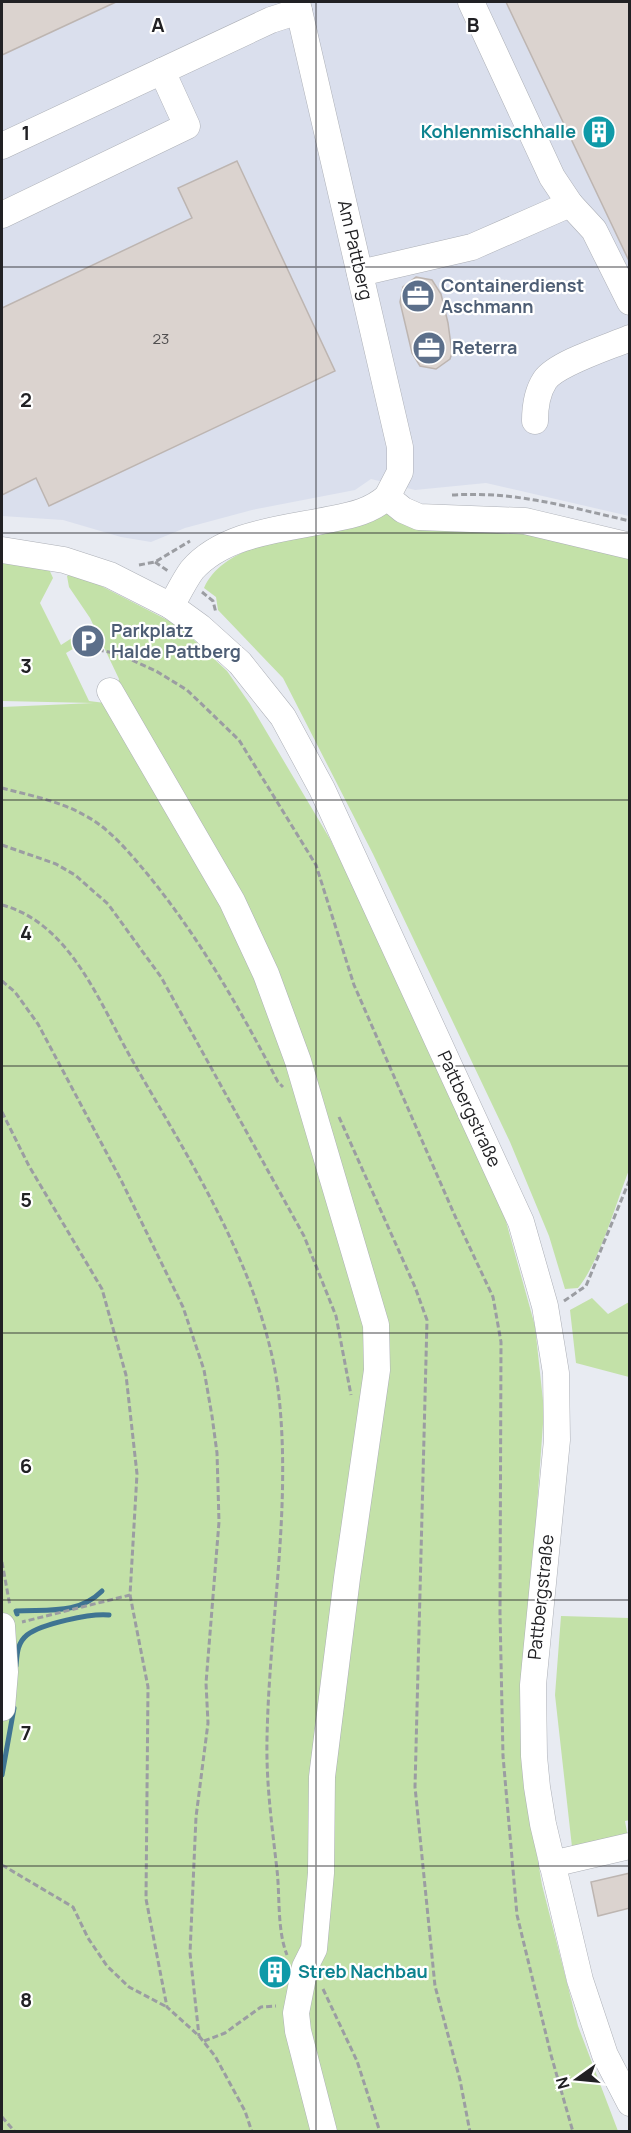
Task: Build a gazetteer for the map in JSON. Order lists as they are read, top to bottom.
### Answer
{
  "streets": {
    "street": ["Am Pattberg", "Pattbergstraße"]
  },
  "places": {
    "building": ["Kohlenmischhalle", "Streb Nachbau"],
    "office": ["Containerdienst Aschmann", "Reterra"],
    "parking": ["Parkplatz Halde Pattberg"]
  },
  "house_numbers": ["23"],
  "north": "left",
  "grid": {
    "columns": ["A", "B"],
    "rows": [
      "1",
      "2",
      "3",
      "4",
      "5",
      "6",
      "7",
      "8"
    ]
  }
}
